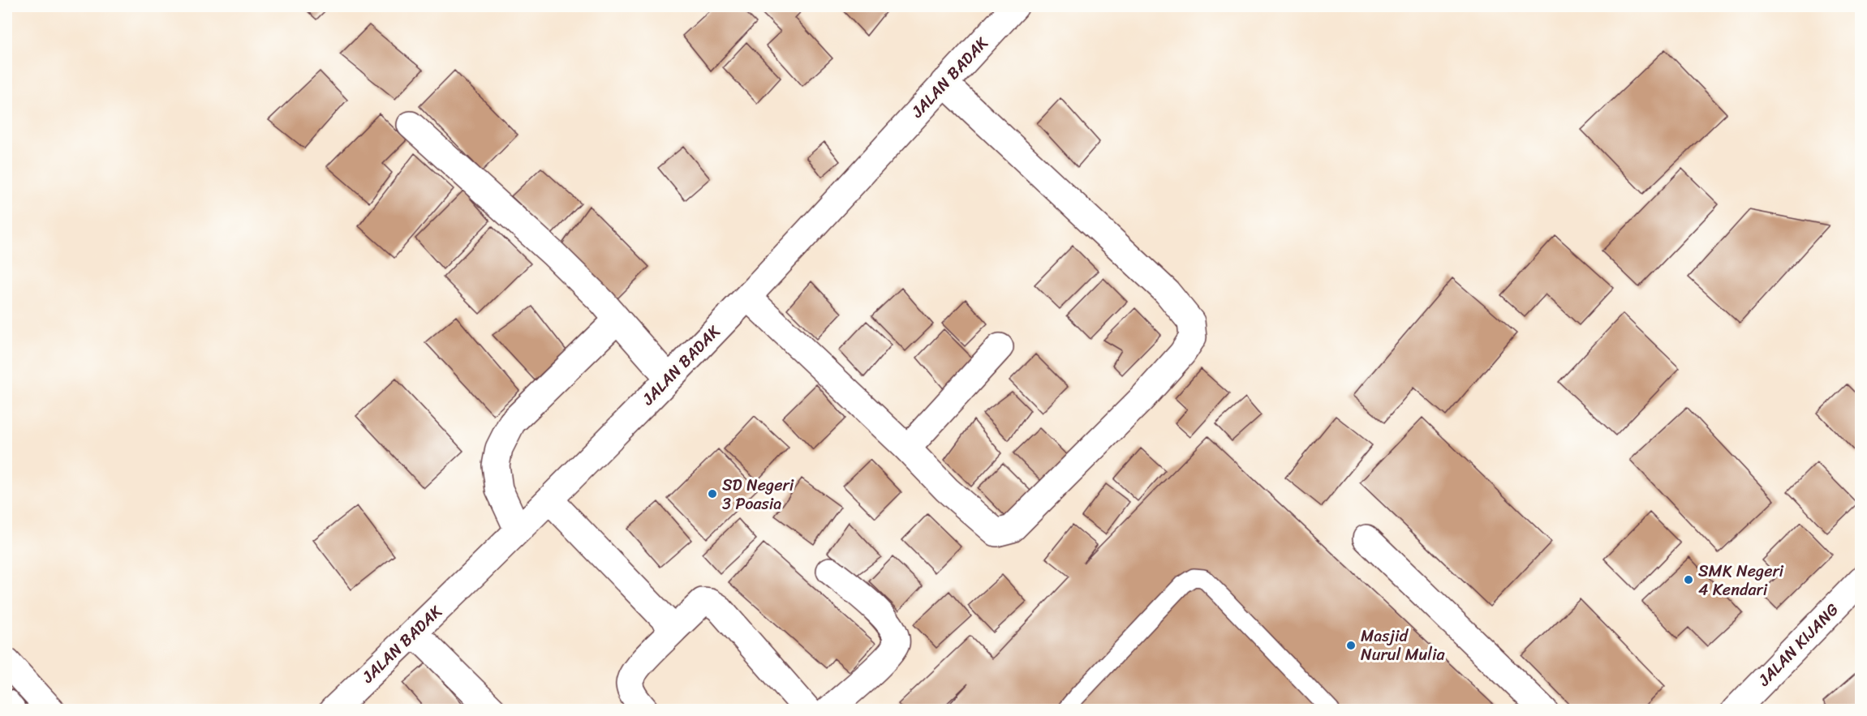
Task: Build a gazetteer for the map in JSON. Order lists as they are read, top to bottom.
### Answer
{
  "streets": {
    "main road": ["JALAN BADAK", "JALAN KIJANG"]
  },
  "places": ["SD Negeri 3 Poasia", "SMK Negeri 4 Kendari", "Masjid Nurul Mulia"]
}
